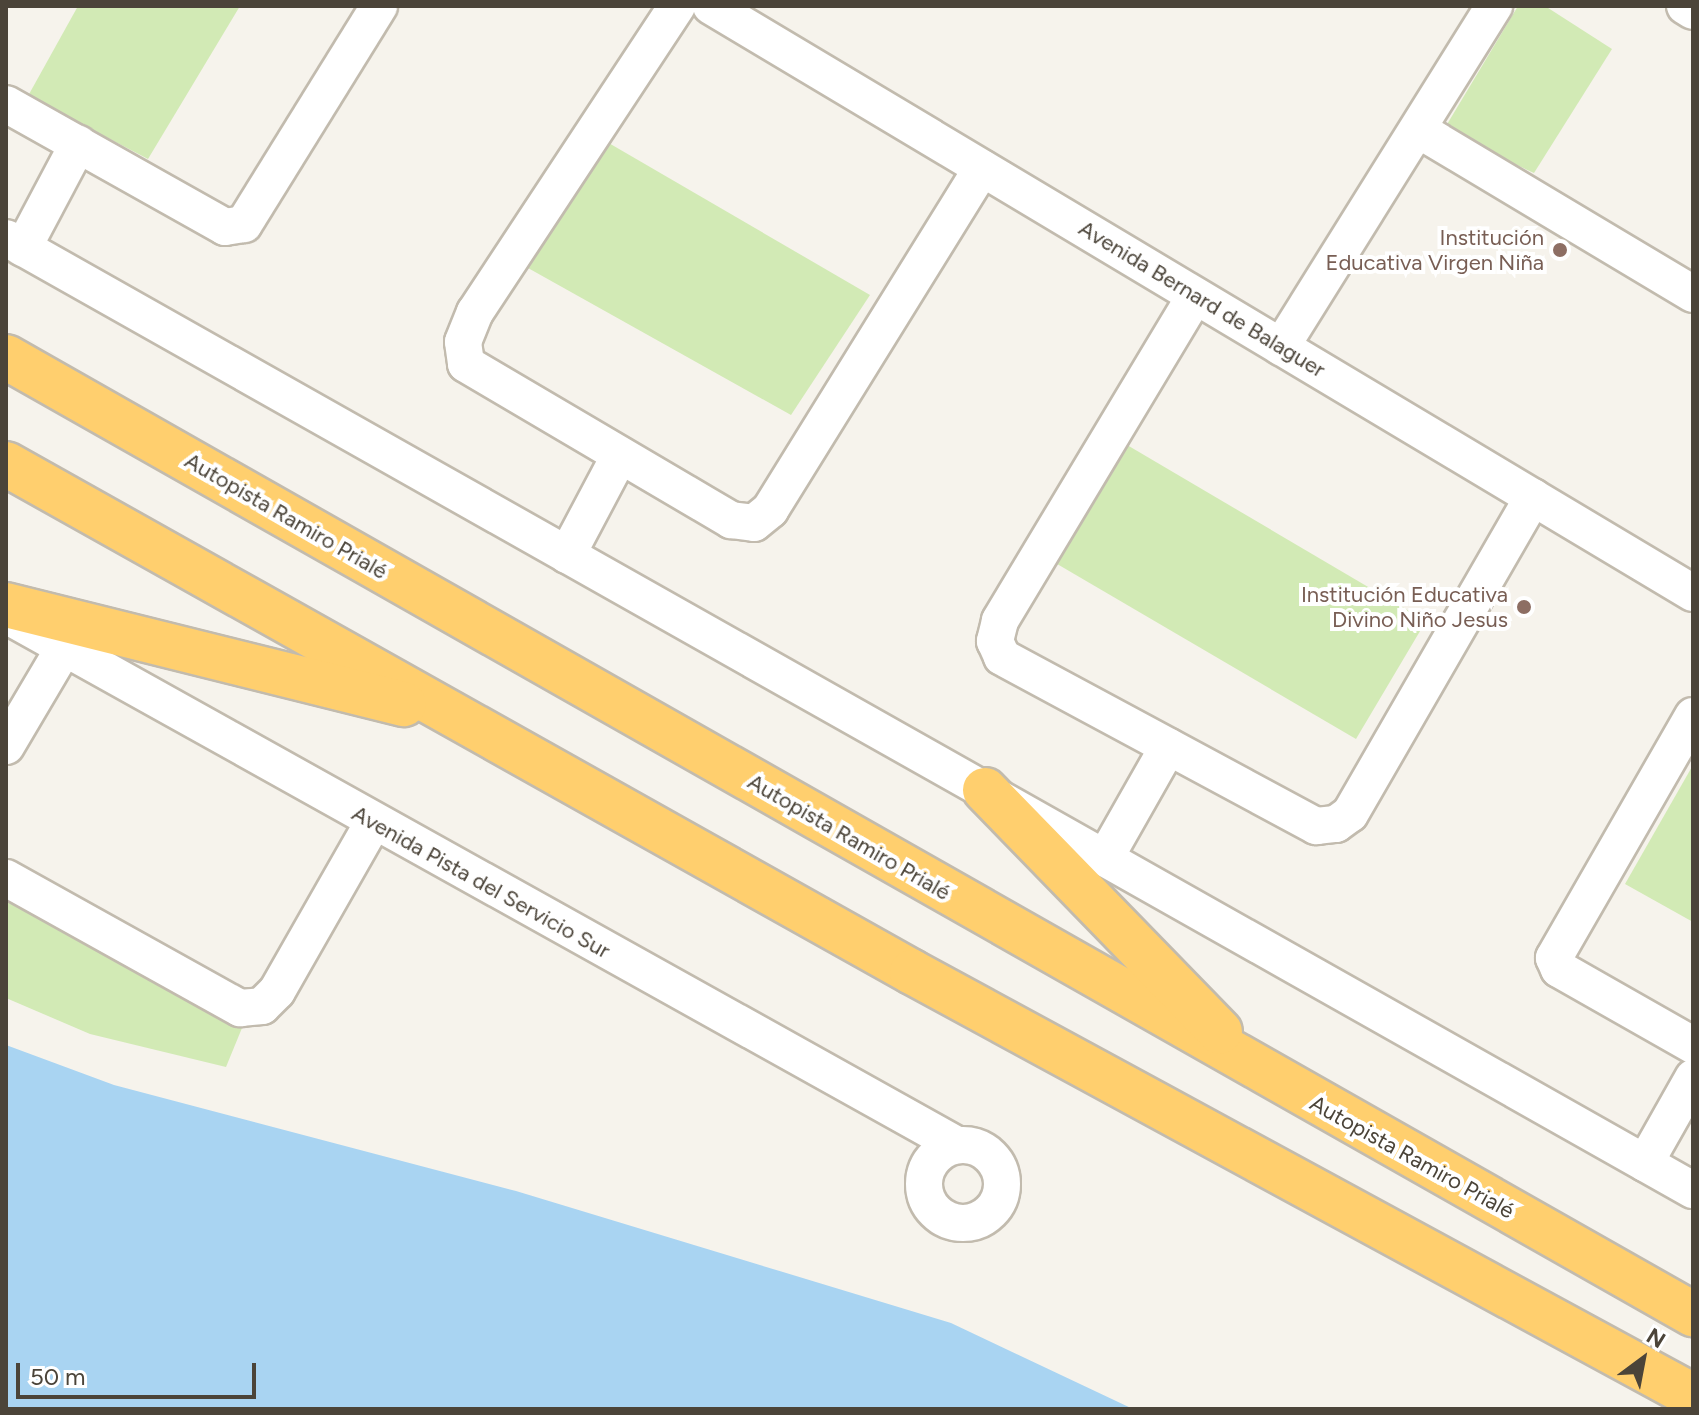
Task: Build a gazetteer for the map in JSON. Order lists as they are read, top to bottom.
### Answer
{
  "streets": {
    "highway": ["Autopista Ramiro Prialé"],
    "street": ["Avenida Bernard de Balaguer", "Avenida Pista del Servicio Sur"]
  },
  "places": ["Institución Educativa Virgen Niña", "Institución Educativa Divino Niño Jesus"],
  "scale_bar": "50 m",
  "north": "top right"
}
